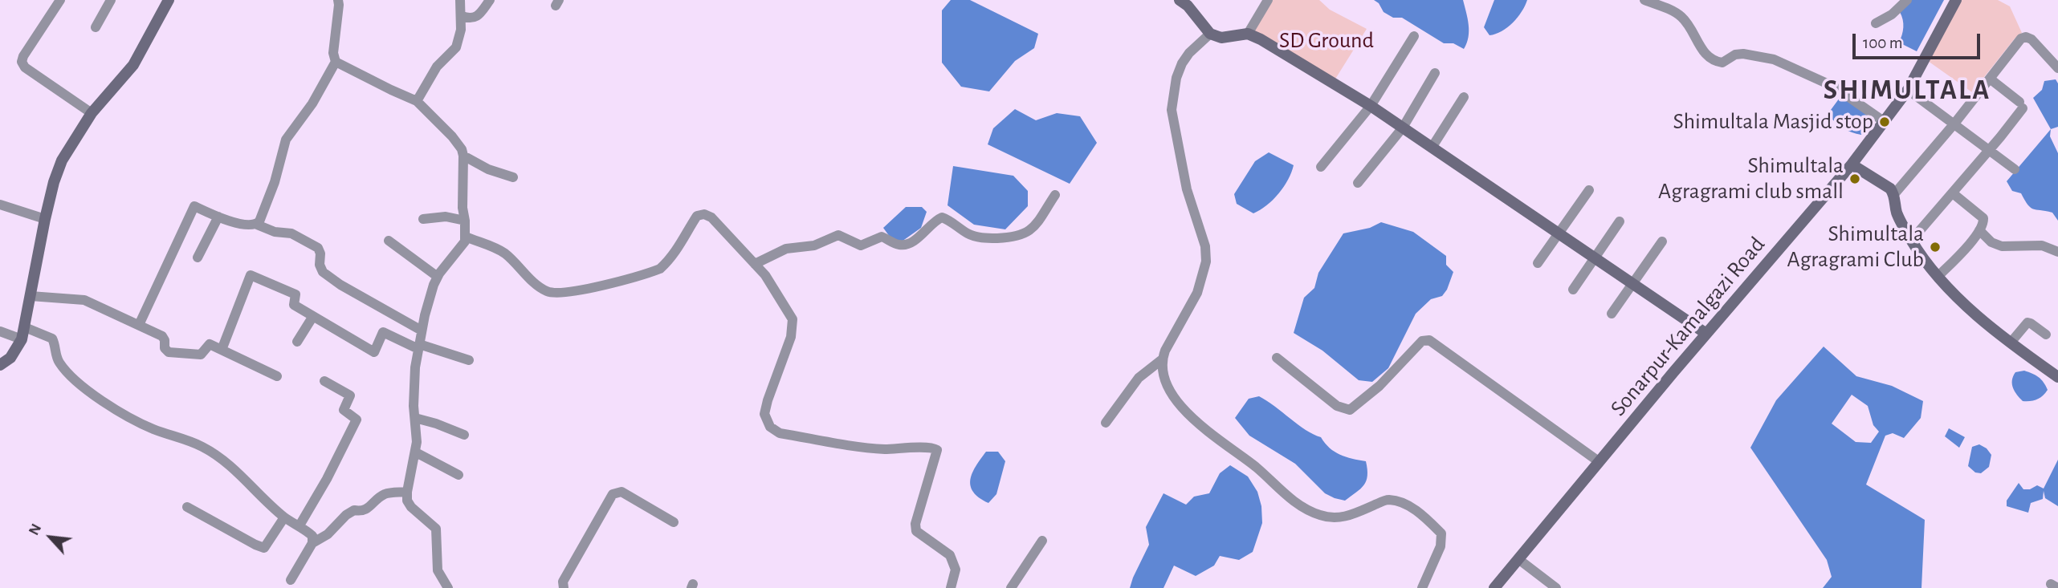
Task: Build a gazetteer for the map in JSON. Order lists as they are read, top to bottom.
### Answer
{
  "streets": {
    "street": ["Sonarpur-Kamalgazi Road"]
  },
  "districts": ["SHIMULTALA"],
  "parks": ["SD Ground"],
  "places": ["Shimultala Masjid stop", "Shimultala Agragrami club small", "Shimultala Agragrami Club"],
  "scale_bar": "100 m",
  "north": "top left"
}
